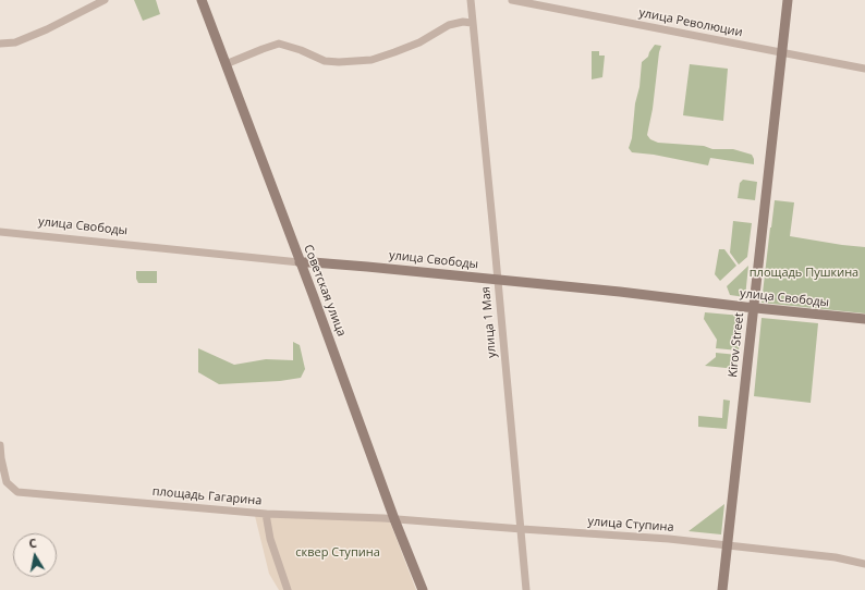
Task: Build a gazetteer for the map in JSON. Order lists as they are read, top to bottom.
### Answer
{
  "streets": {
    "street": [
      "улица Революции",
      "улица Свободы",
      "Советская улица",
      "улица 1 Мая",
      "Kirov Street",
      "площадь Гагарина",
      "улица Ступина"
    ]
  },
  "crossings": [
    ["улица Революции", "Kirov Street"],
    ["улица Свободы", "Советская улица"],
    ["улица Свободы", "улица 1 Мая"],
    ["улица Свободы", "Kirov Street"],
    ["Советская улица", "площадь Гагарина"],
    ["Советская улица", "улица Ступина"],
    ["улица 1 Мая", "улица Ступина"],
    ["Kirov Street", "улица Ступина"],
    ["площадь Гагарина", "улица Ступина"]
  ],
  "parks": ["площадь Пушкина", "сквер Ступина"],
  "north": "top"
}
